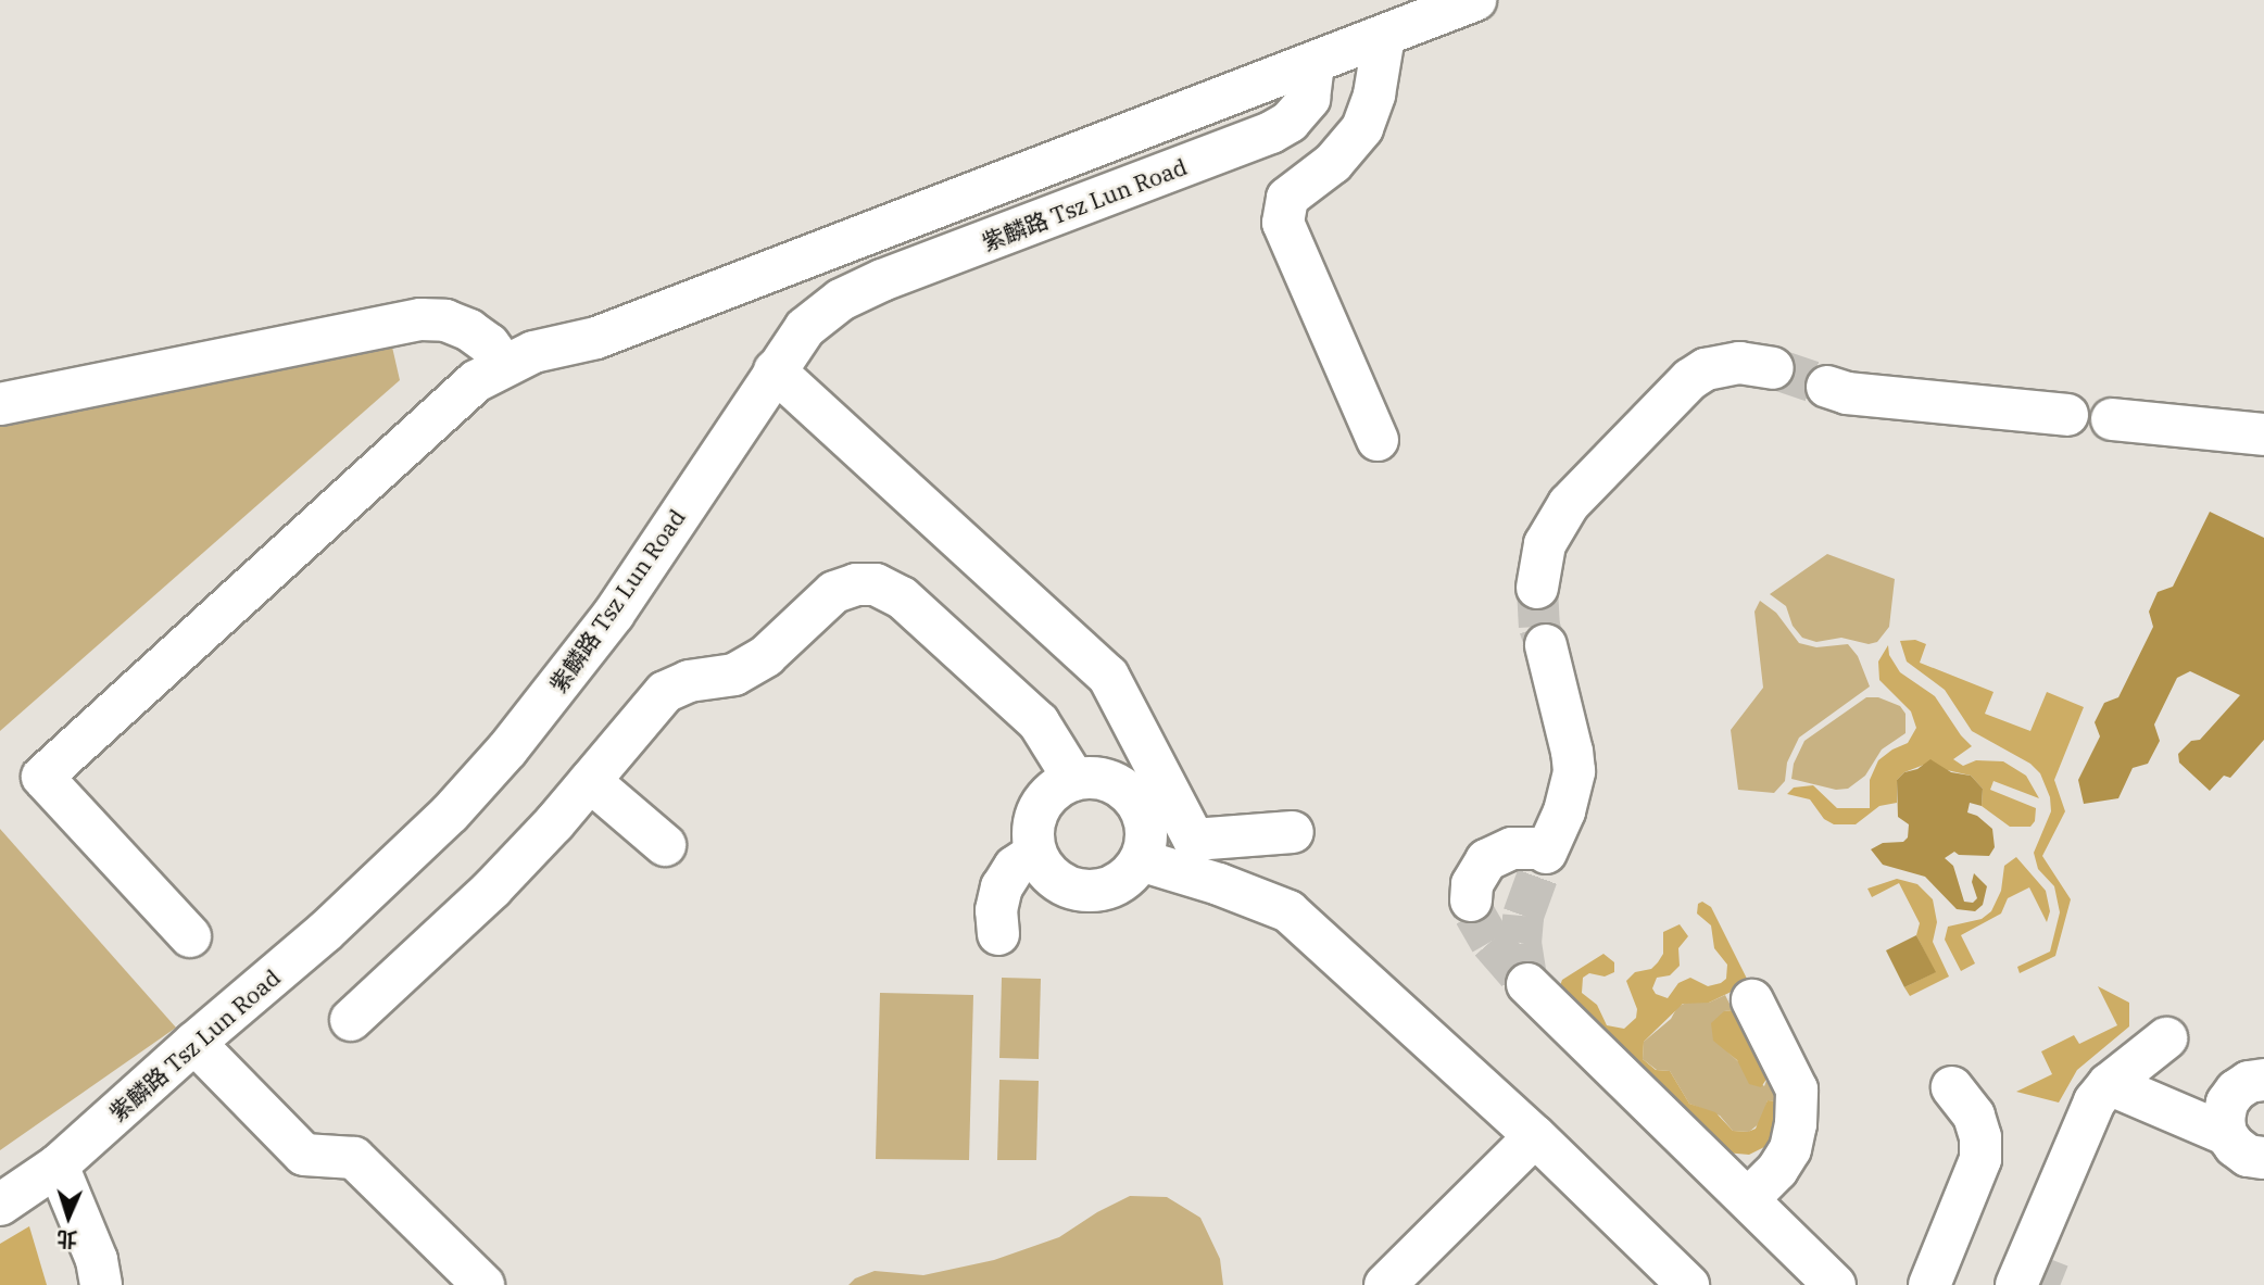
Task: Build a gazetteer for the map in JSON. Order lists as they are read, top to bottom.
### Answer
{
  "streets": {
    "street": ["紫麟路 Tsz Lun Road"]
  },
  "north": "bottom"
}
